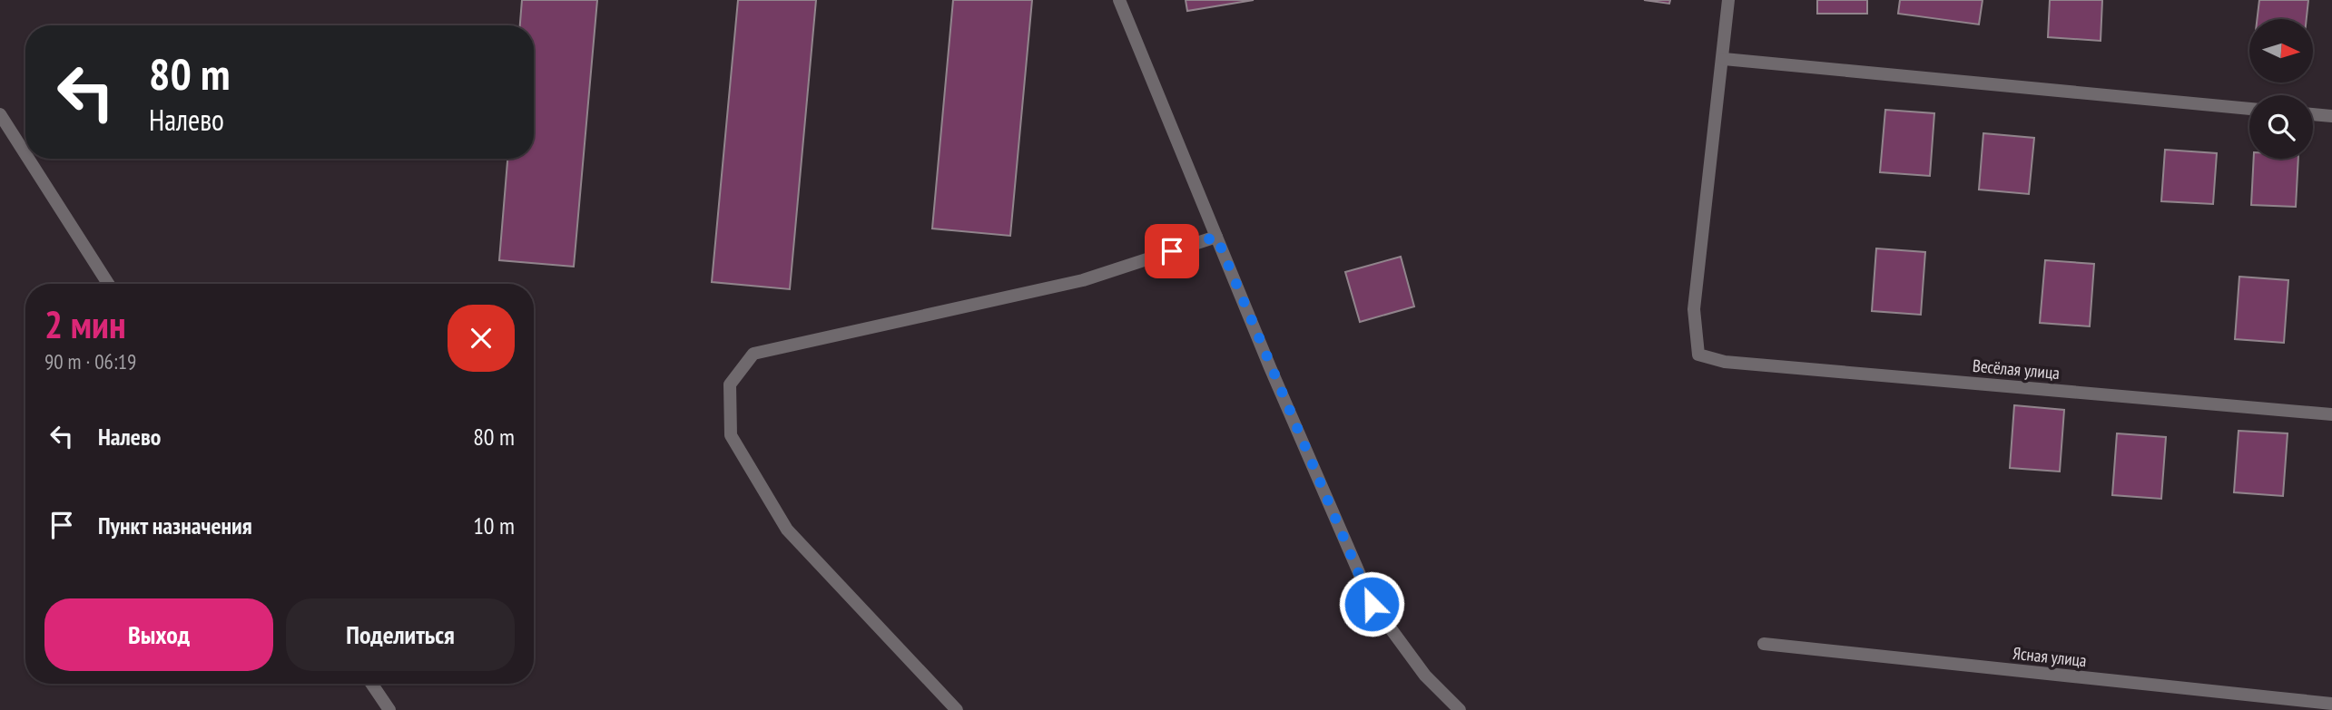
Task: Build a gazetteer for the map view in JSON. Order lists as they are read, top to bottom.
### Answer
{
  "streets": {
    "street": ["Весёлая улица", "Ясная улица"]
  },
  "north": "right",
  "page": {
    "turn": ["80 m", "Налево"],
    "heading": ["2 мин", "90 m · 06:19"],
    "list": [
      {
        "name": "Налево",
        "value": "80 m"
      },
      {
        "name": "Пункт назначения",
        "value": "10 m"
      }
    ],
    "buttons": ["Выход", "Поделиться"]
  }
}
